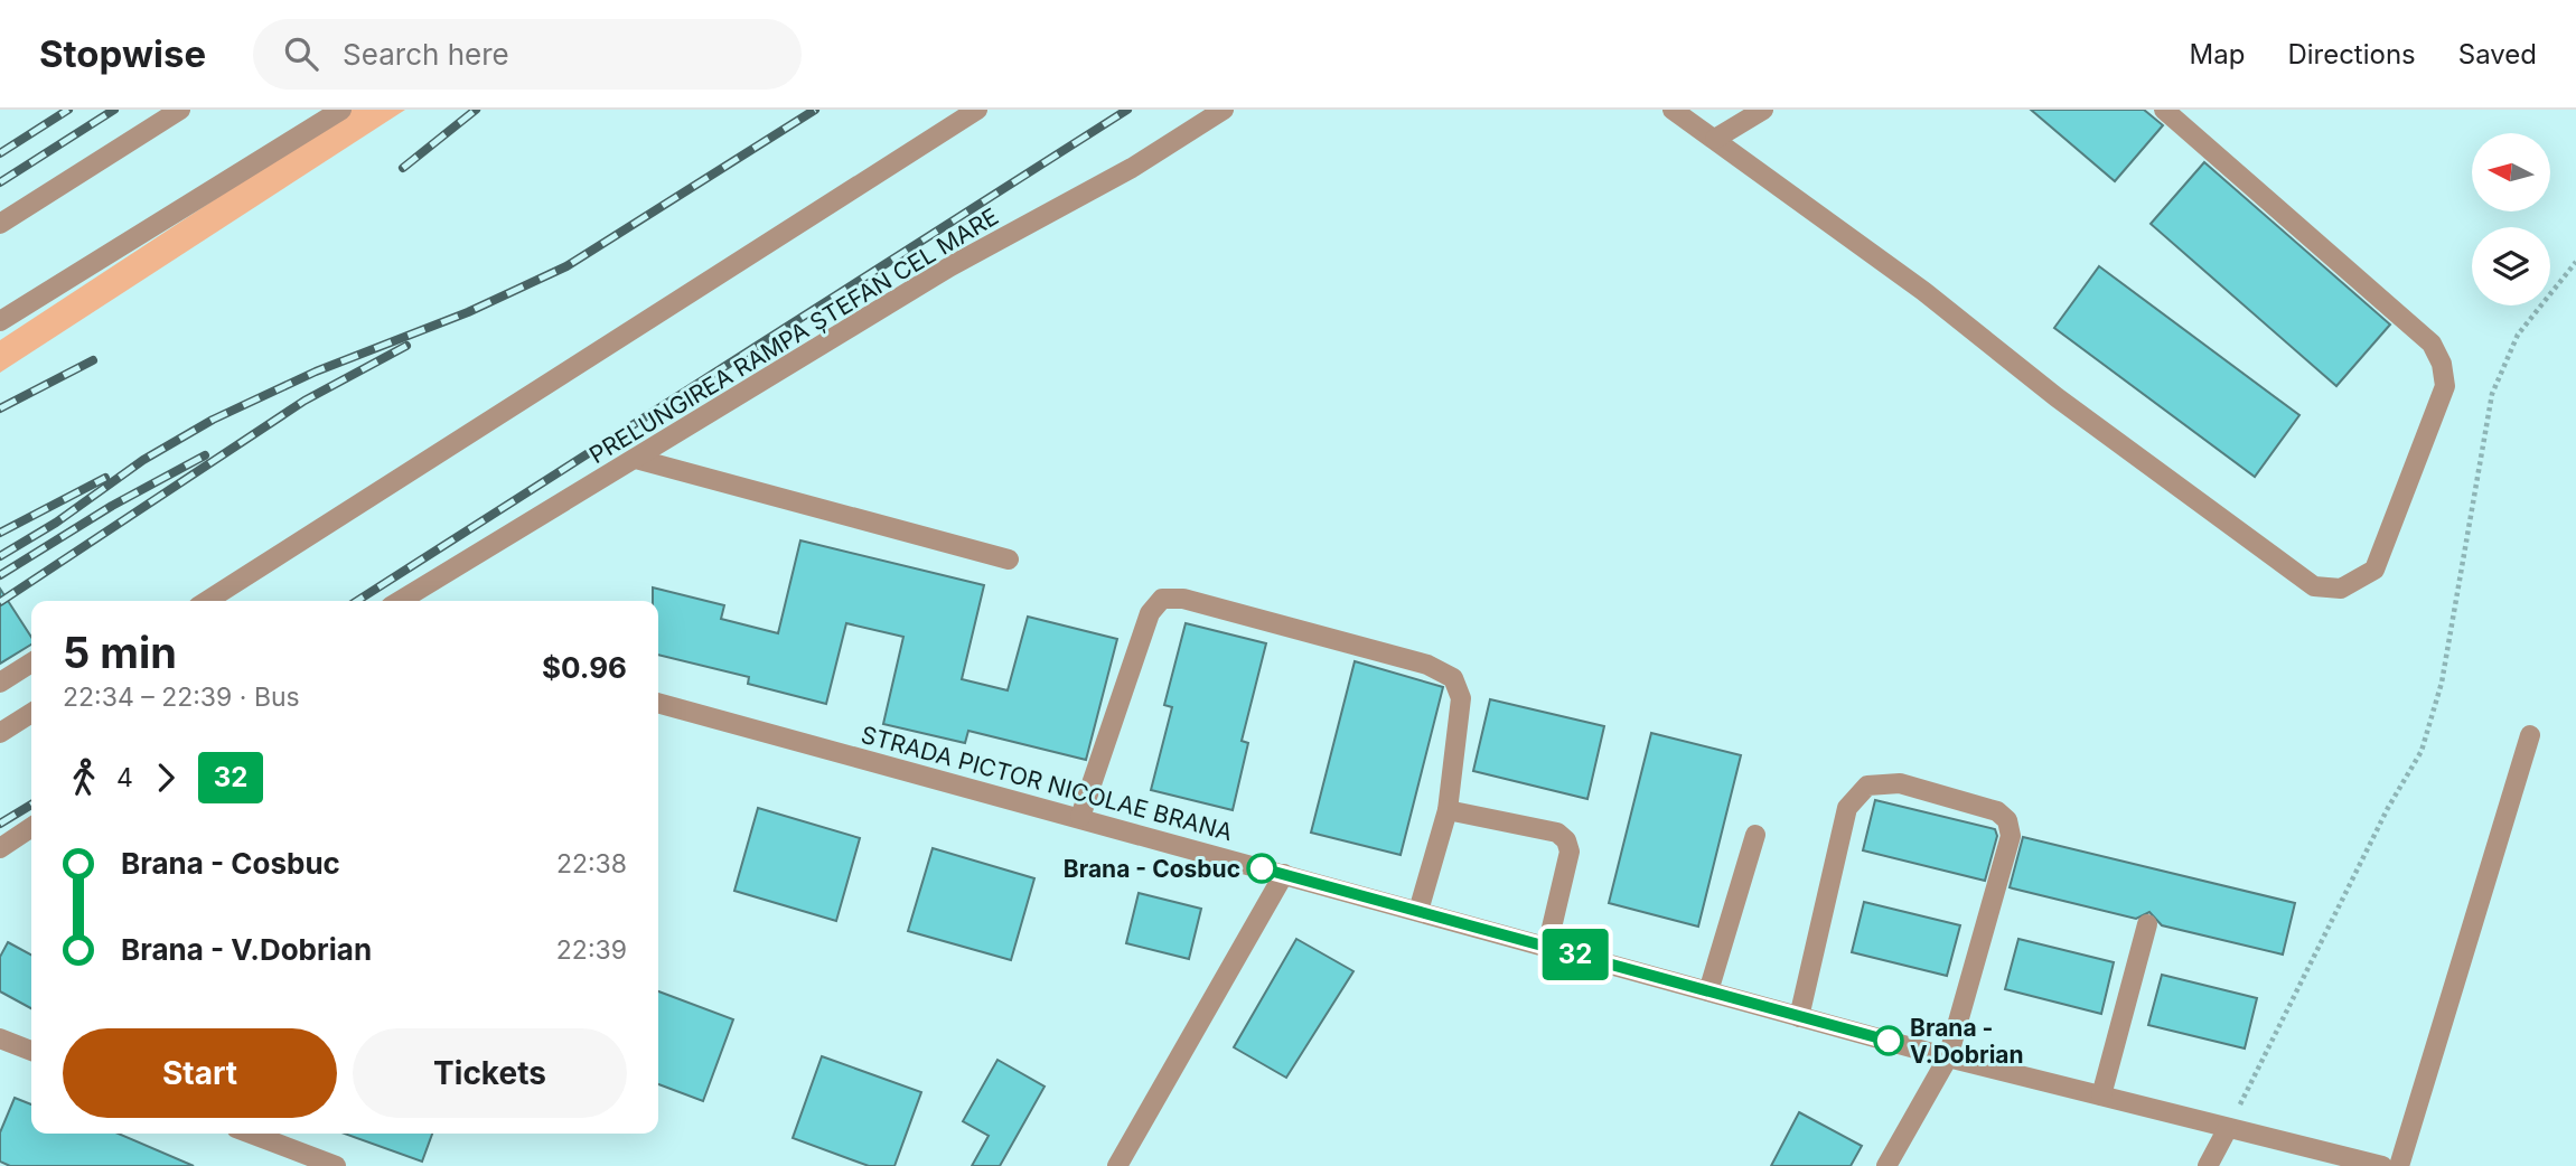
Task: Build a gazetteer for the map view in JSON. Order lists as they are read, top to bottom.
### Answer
{
  "streets": {
    "street": ["PRELUNGIREA RAMPA ȘTEFAN CEL MARE", "STRADA PICTOR NICOLAE BRANA"]
  },
  "places": ["Brana - Cosbuc", "Brana - V.Dobrian"],
  "lines": ["bus line 32"],
  "north": "left",
  "page": {
    "header": "Stopwise",
    "search": "Search here",
    "nav": ["Map", "Directions", "Saved"],
    "on_map": "32",
    "heading": ["5 min", "22:34 – 22:39 · Bus", "$0.96"],
    "legs": ["4", "32"],
    "list": [
      {
        "name": "Brana - Cosbuc",
        "value": "22:38"
      },
      {
        "name": "Brana - V.Dobrian",
        "value": "22:39"
      }
    ],
    "buttons": ["Start", "Tickets"]
  }
}
